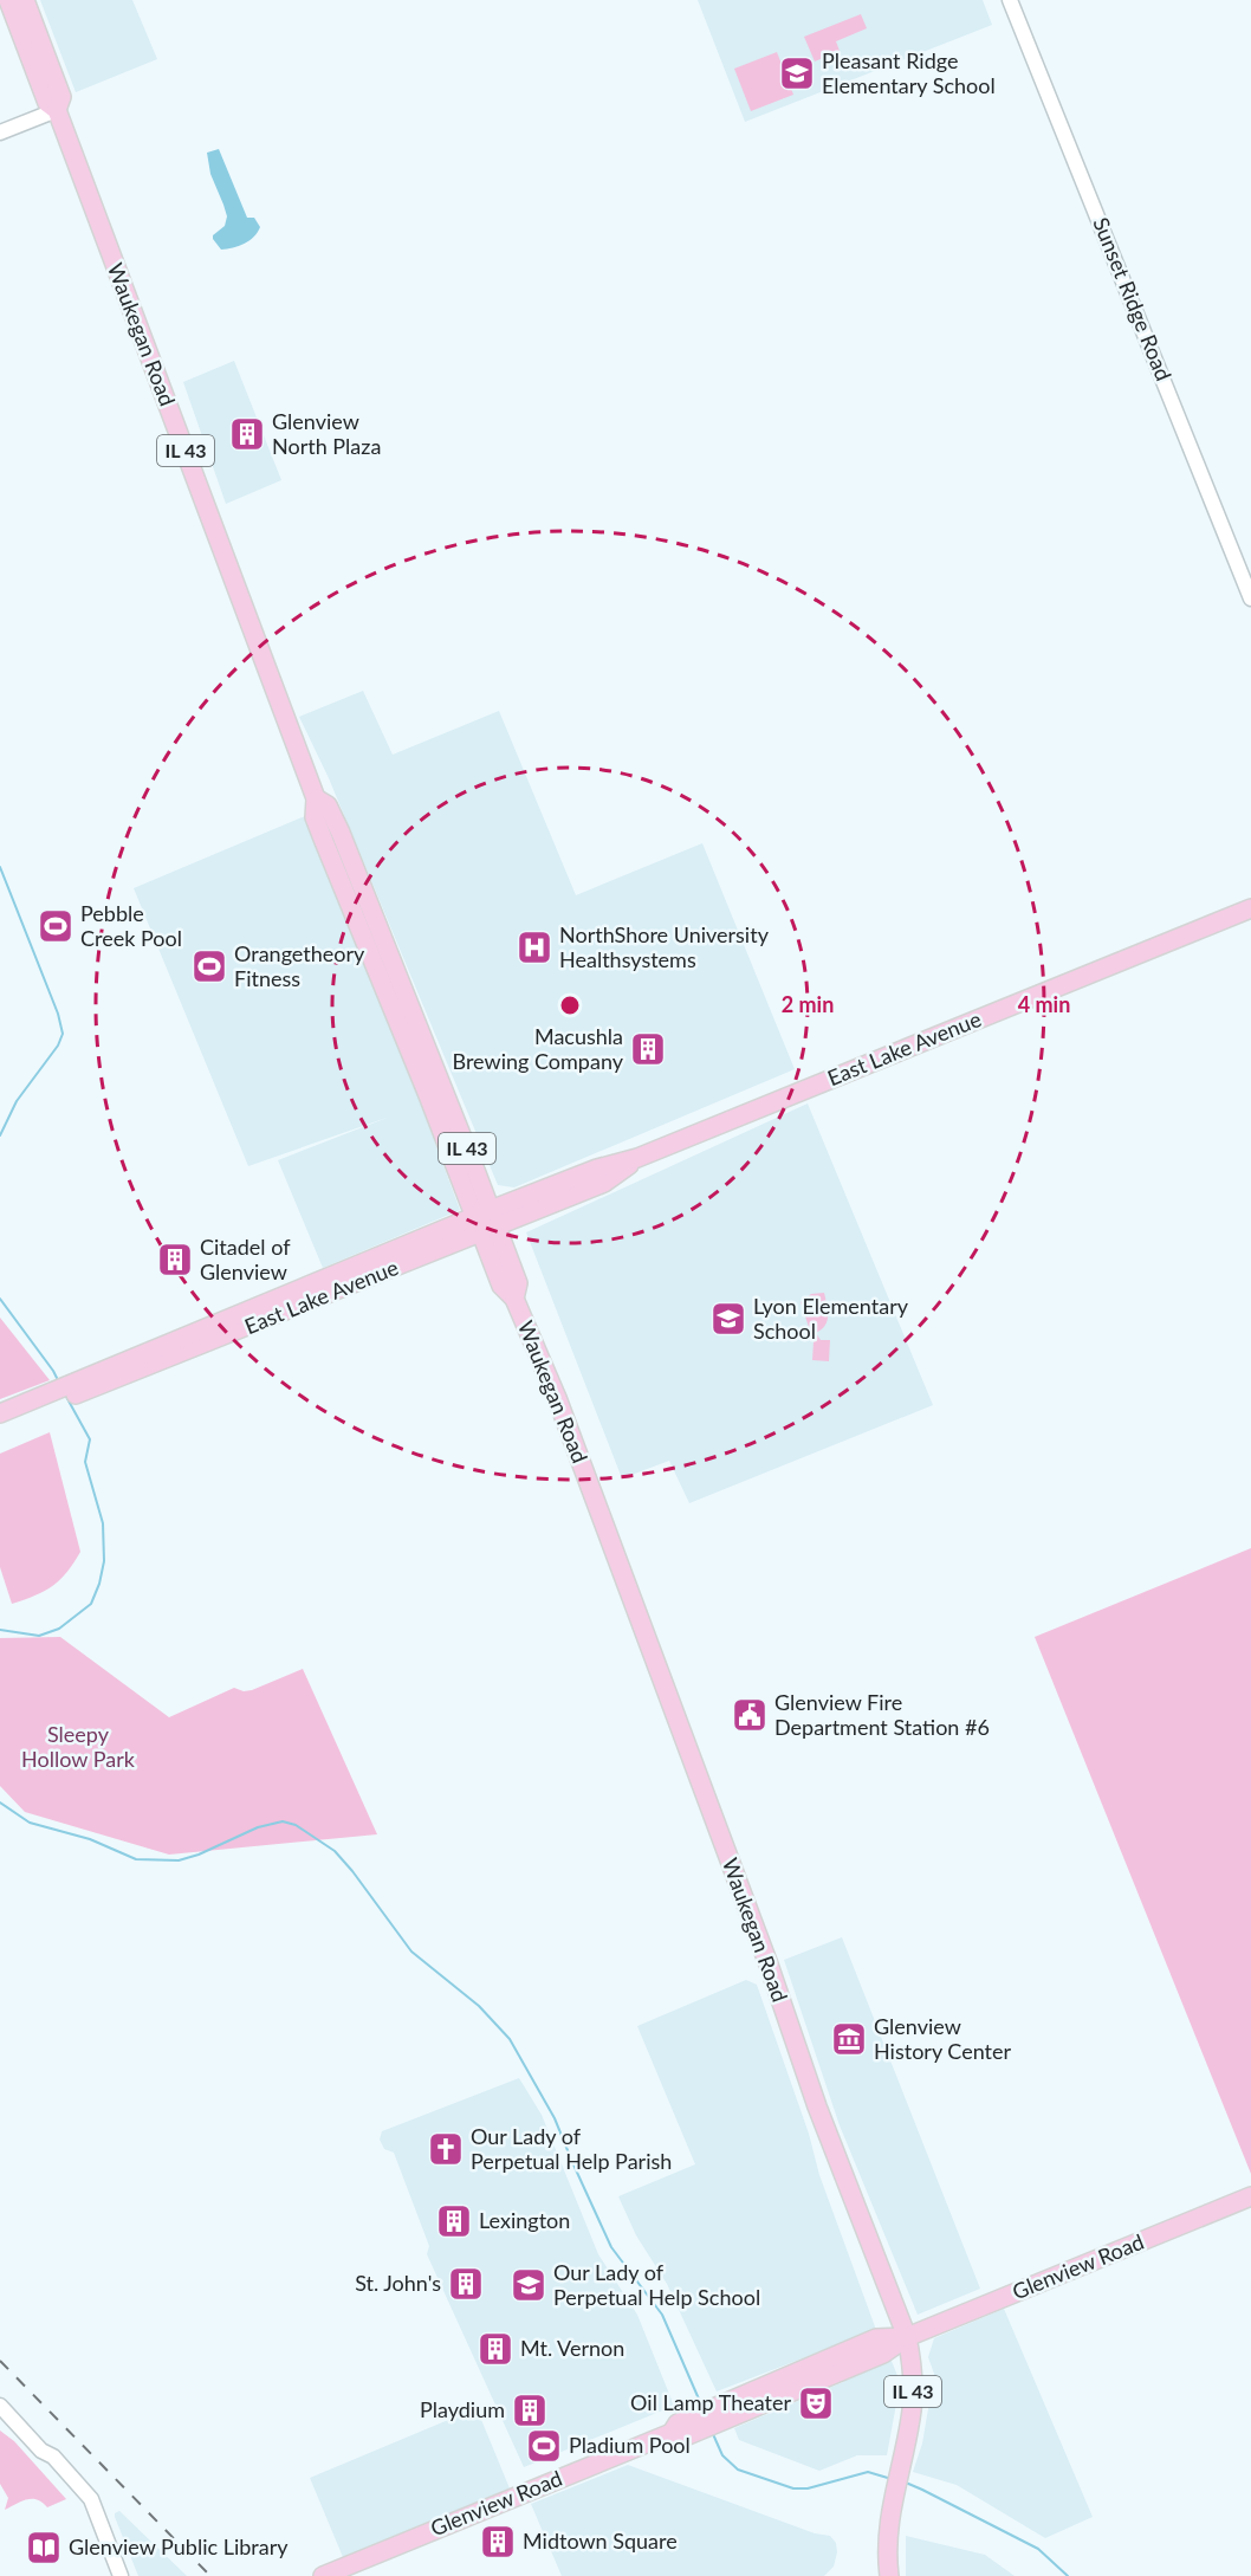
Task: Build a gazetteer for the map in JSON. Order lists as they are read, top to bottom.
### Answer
{
  "streets": {
    "main road": [
      "Waukegan Road",
      "IL 43",
      "East Lake Avenue",
      "Glenview Road"
    ],
    "street": ["Sunset Ridge Road"]
  },
  "crossings": [
    ["Waukegan Road", "East Lake Avenue"],
    ["Waukegan Road", "Glenview Road"]
  ],
  "parks": ["Sleepy Hollow Park"],
  "places": {
    "school or university": ["Pleasant Ridge Elementary School", "Lyon Elementary School", "Our Lady of Perpetual Help School"],
    "building": [
      "Glenview North Plaza",
      "Macushla Brewing Company",
      "Citadel of Glenview",
      "Lexington",
      "St. John's",
      "Mt. Vernon",
      "Playdium",
      "Midtown Square"
    ],
    "sports": ["Pebble Creek Pool", "Orangetheory Fitness", "Pladium Pool"],
    "hospital": ["NorthShore University Healthsystems"],
    "public building": ["Glenview Fire Department Station #6"],
    "museum": ["Glenview History Center"],
    "church": ["Our Lady of Perpetual Help Parish"],
    "theatre": ["Oil Lamp Theater"],
    "library": ["Glenview Public Library"]
  },
  "rings": ["2 min", "4 min"]
}
